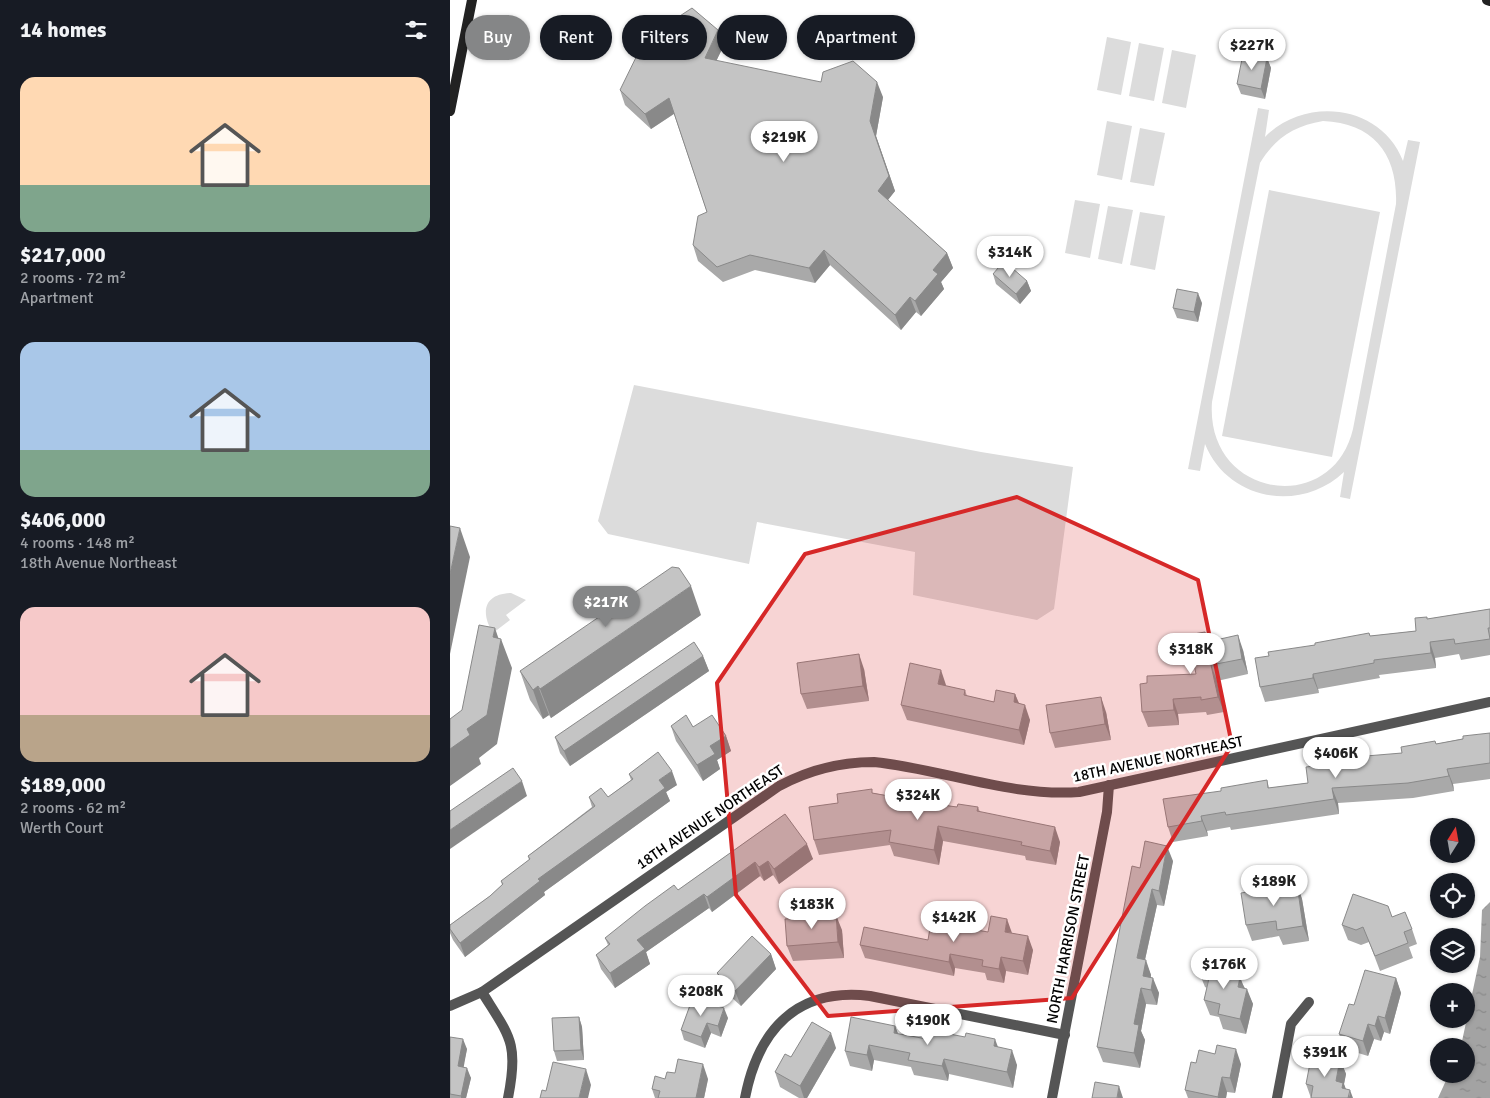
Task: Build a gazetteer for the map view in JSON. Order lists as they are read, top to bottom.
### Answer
{
  "streets": {
    "street": ["18TH AVENUE NORTHEAST", "NORTH HARRISON STREET"]
  },
  "crossings": [
    ["18TH AVENUE NORTHEAST", "NORTH HARRISON STREET"]
  ],
  "north": "top",
  "page": {
    "heading": "14 homes",
    "chip": [
      "Buy",
      "Rent",
      "Filters",
      "New",
      "Apartment"
    ],
    "price": [
      "$227K",
      "$219K",
      "$314K",
      "$217K",
      "$318K",
      "$406K",
      "$324K",
      "$189K",
      "$183K",
      "$142K",
      "$176K",
      "$208K",
      "$190K",
      "$391K"
    ],
    "list": [
      {
        "name": "$217,000",
        "note": "2 rooms · 72 m² · Apartment"
      },
      {
        "name": "$406,000",
        "note": "4 rooms · 148 m² · 18th Avenue Northeast"
      },
      {
        "name": "$189,000",
        "note": "2 rooms · 62 m² · Werth Court"
      }
    ],
    "map_buttons": ["+", "−"]
  }
}
